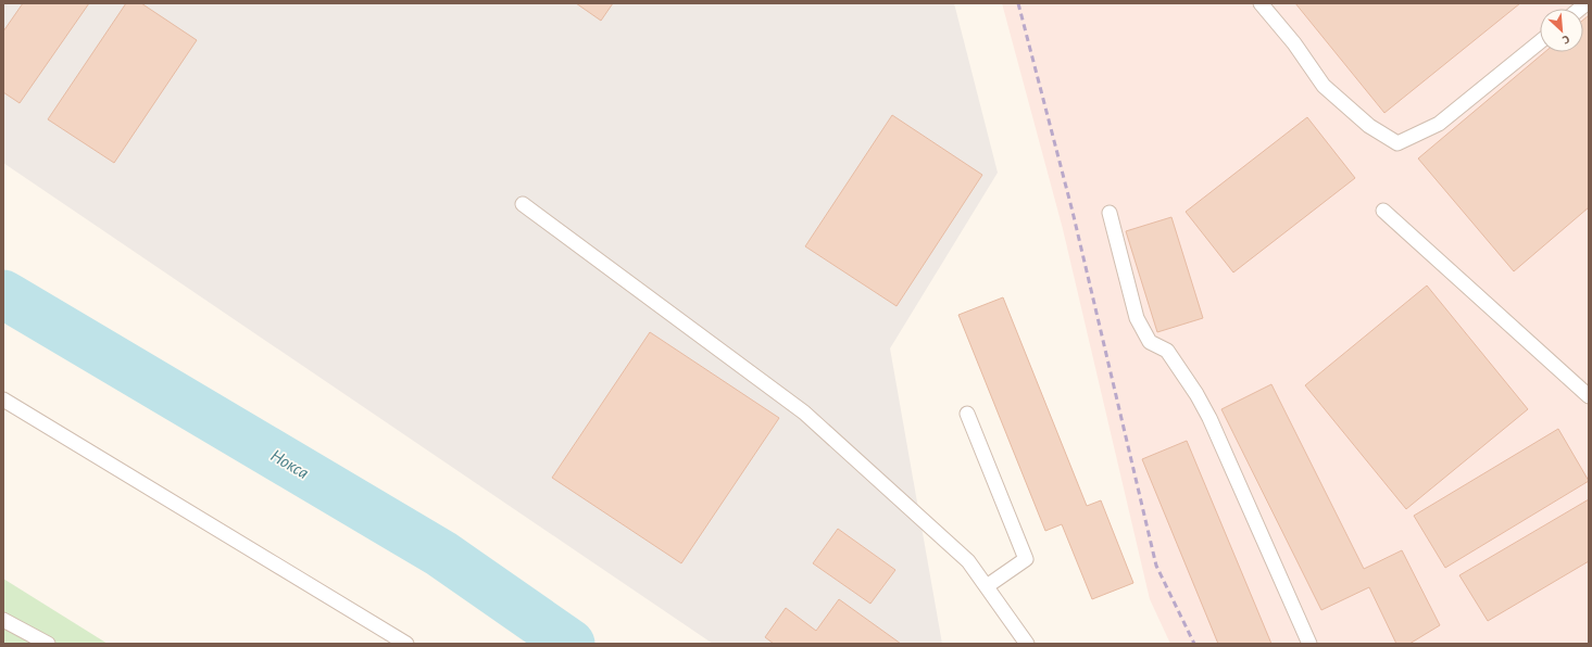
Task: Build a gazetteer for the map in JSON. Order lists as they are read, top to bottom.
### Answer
{
  "water": ["Нокса"],
  "north": "bottom right"
}
